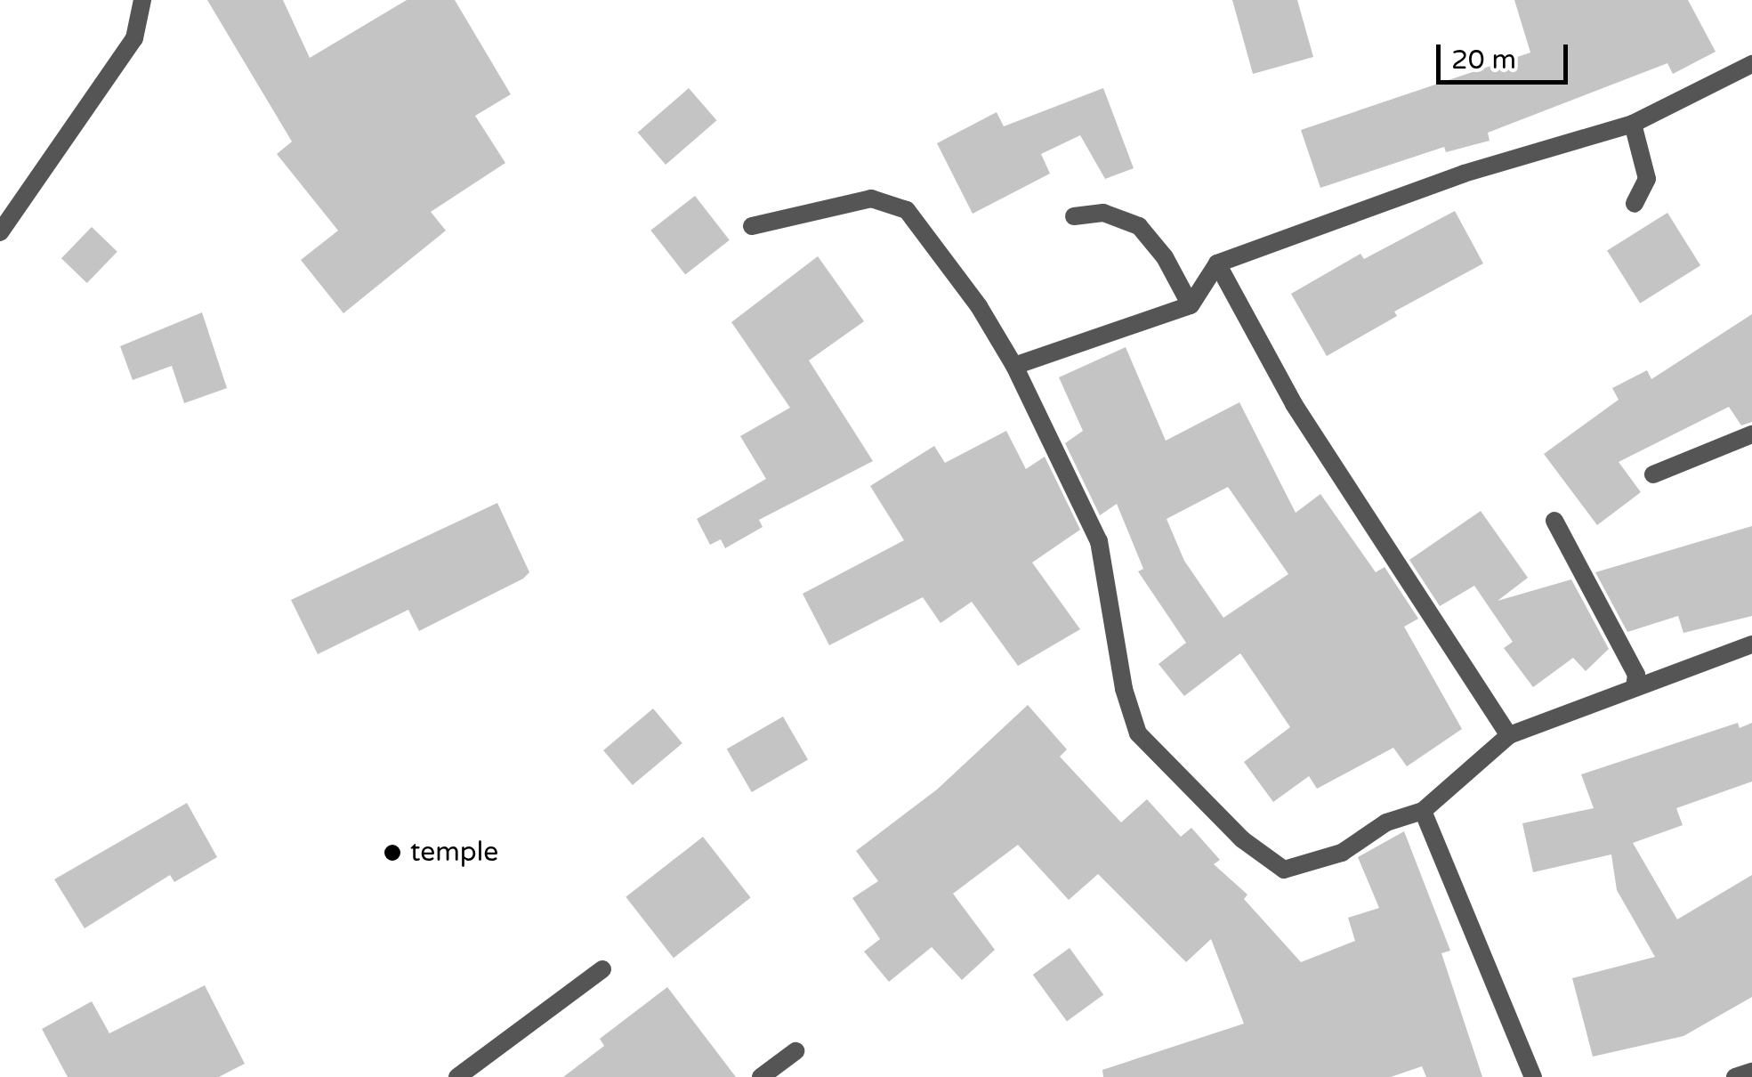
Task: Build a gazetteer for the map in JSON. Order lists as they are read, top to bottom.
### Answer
{
  "places": ["temple"],
  "scale_bar": "20 m"
}
